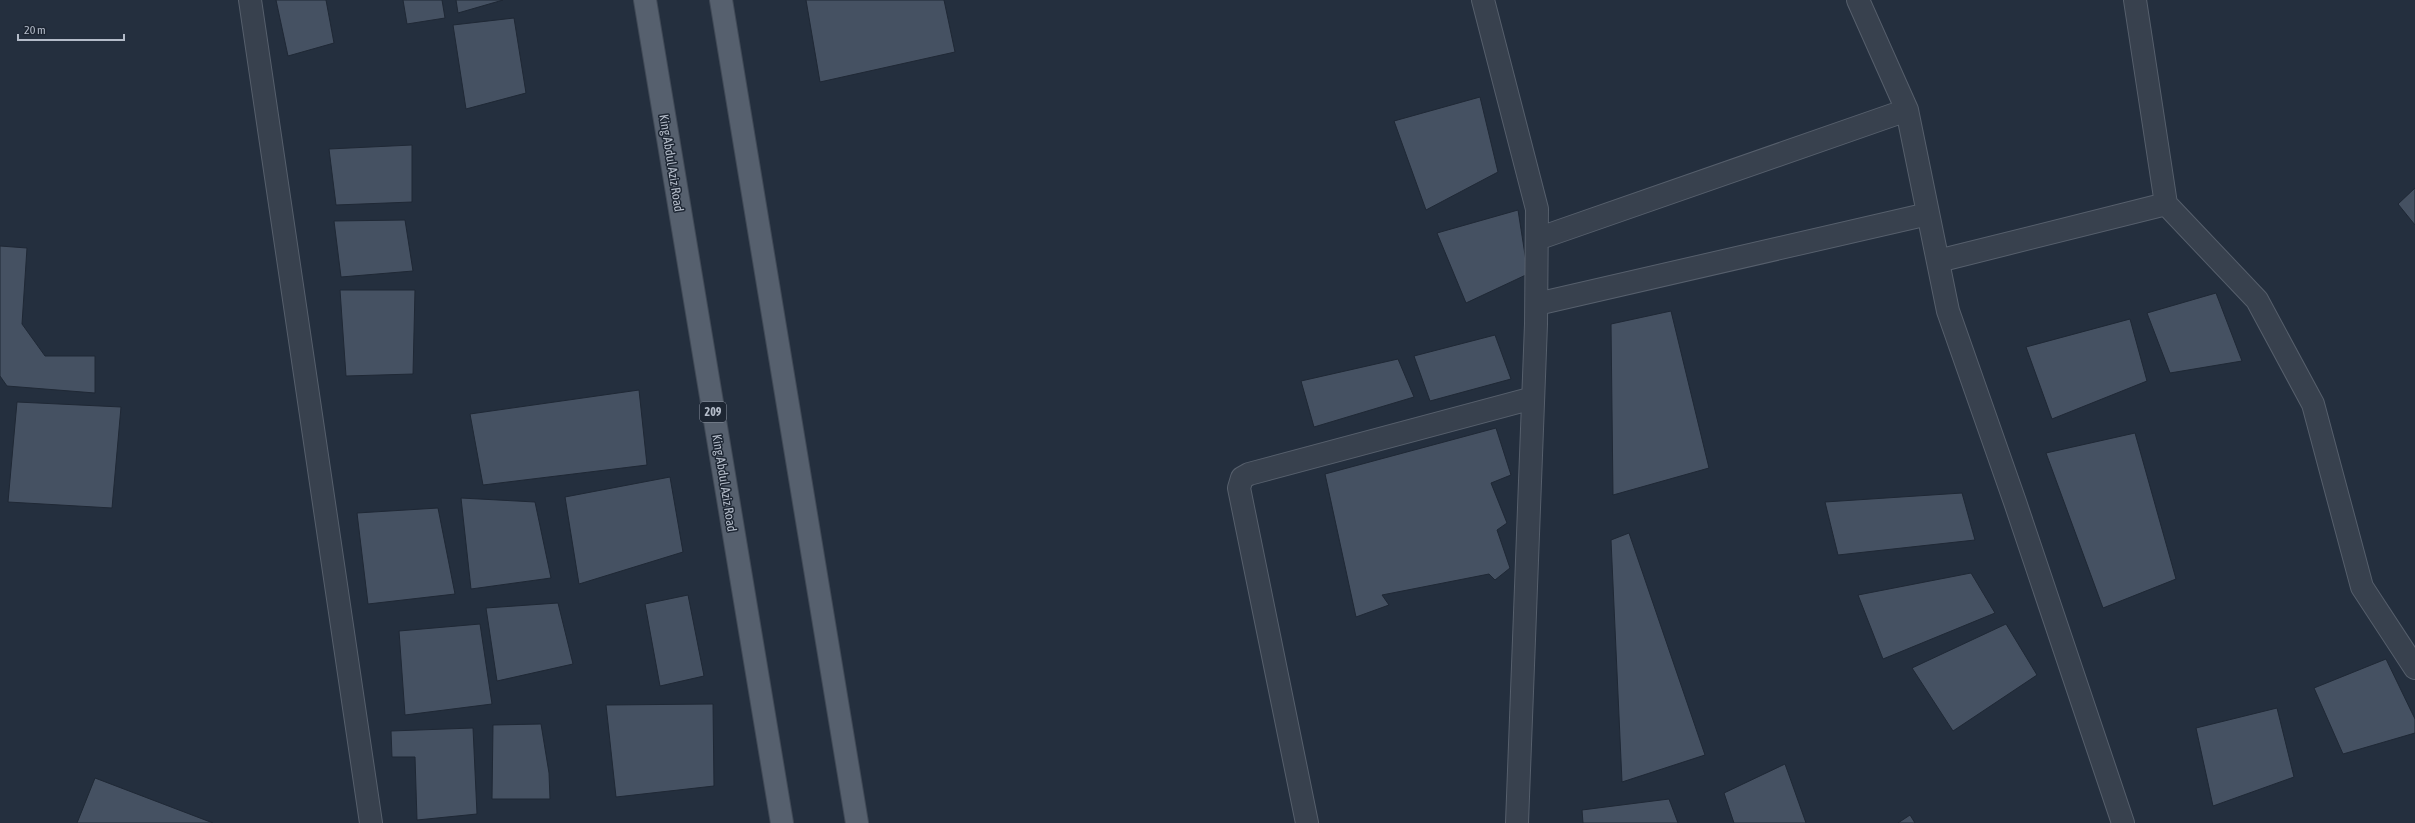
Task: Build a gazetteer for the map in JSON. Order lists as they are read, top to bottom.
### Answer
{
  "streets": {
    "main road": ["King Abdul Aziz Road", "209"]
  },
  "scale_bar": "20 m"
}
